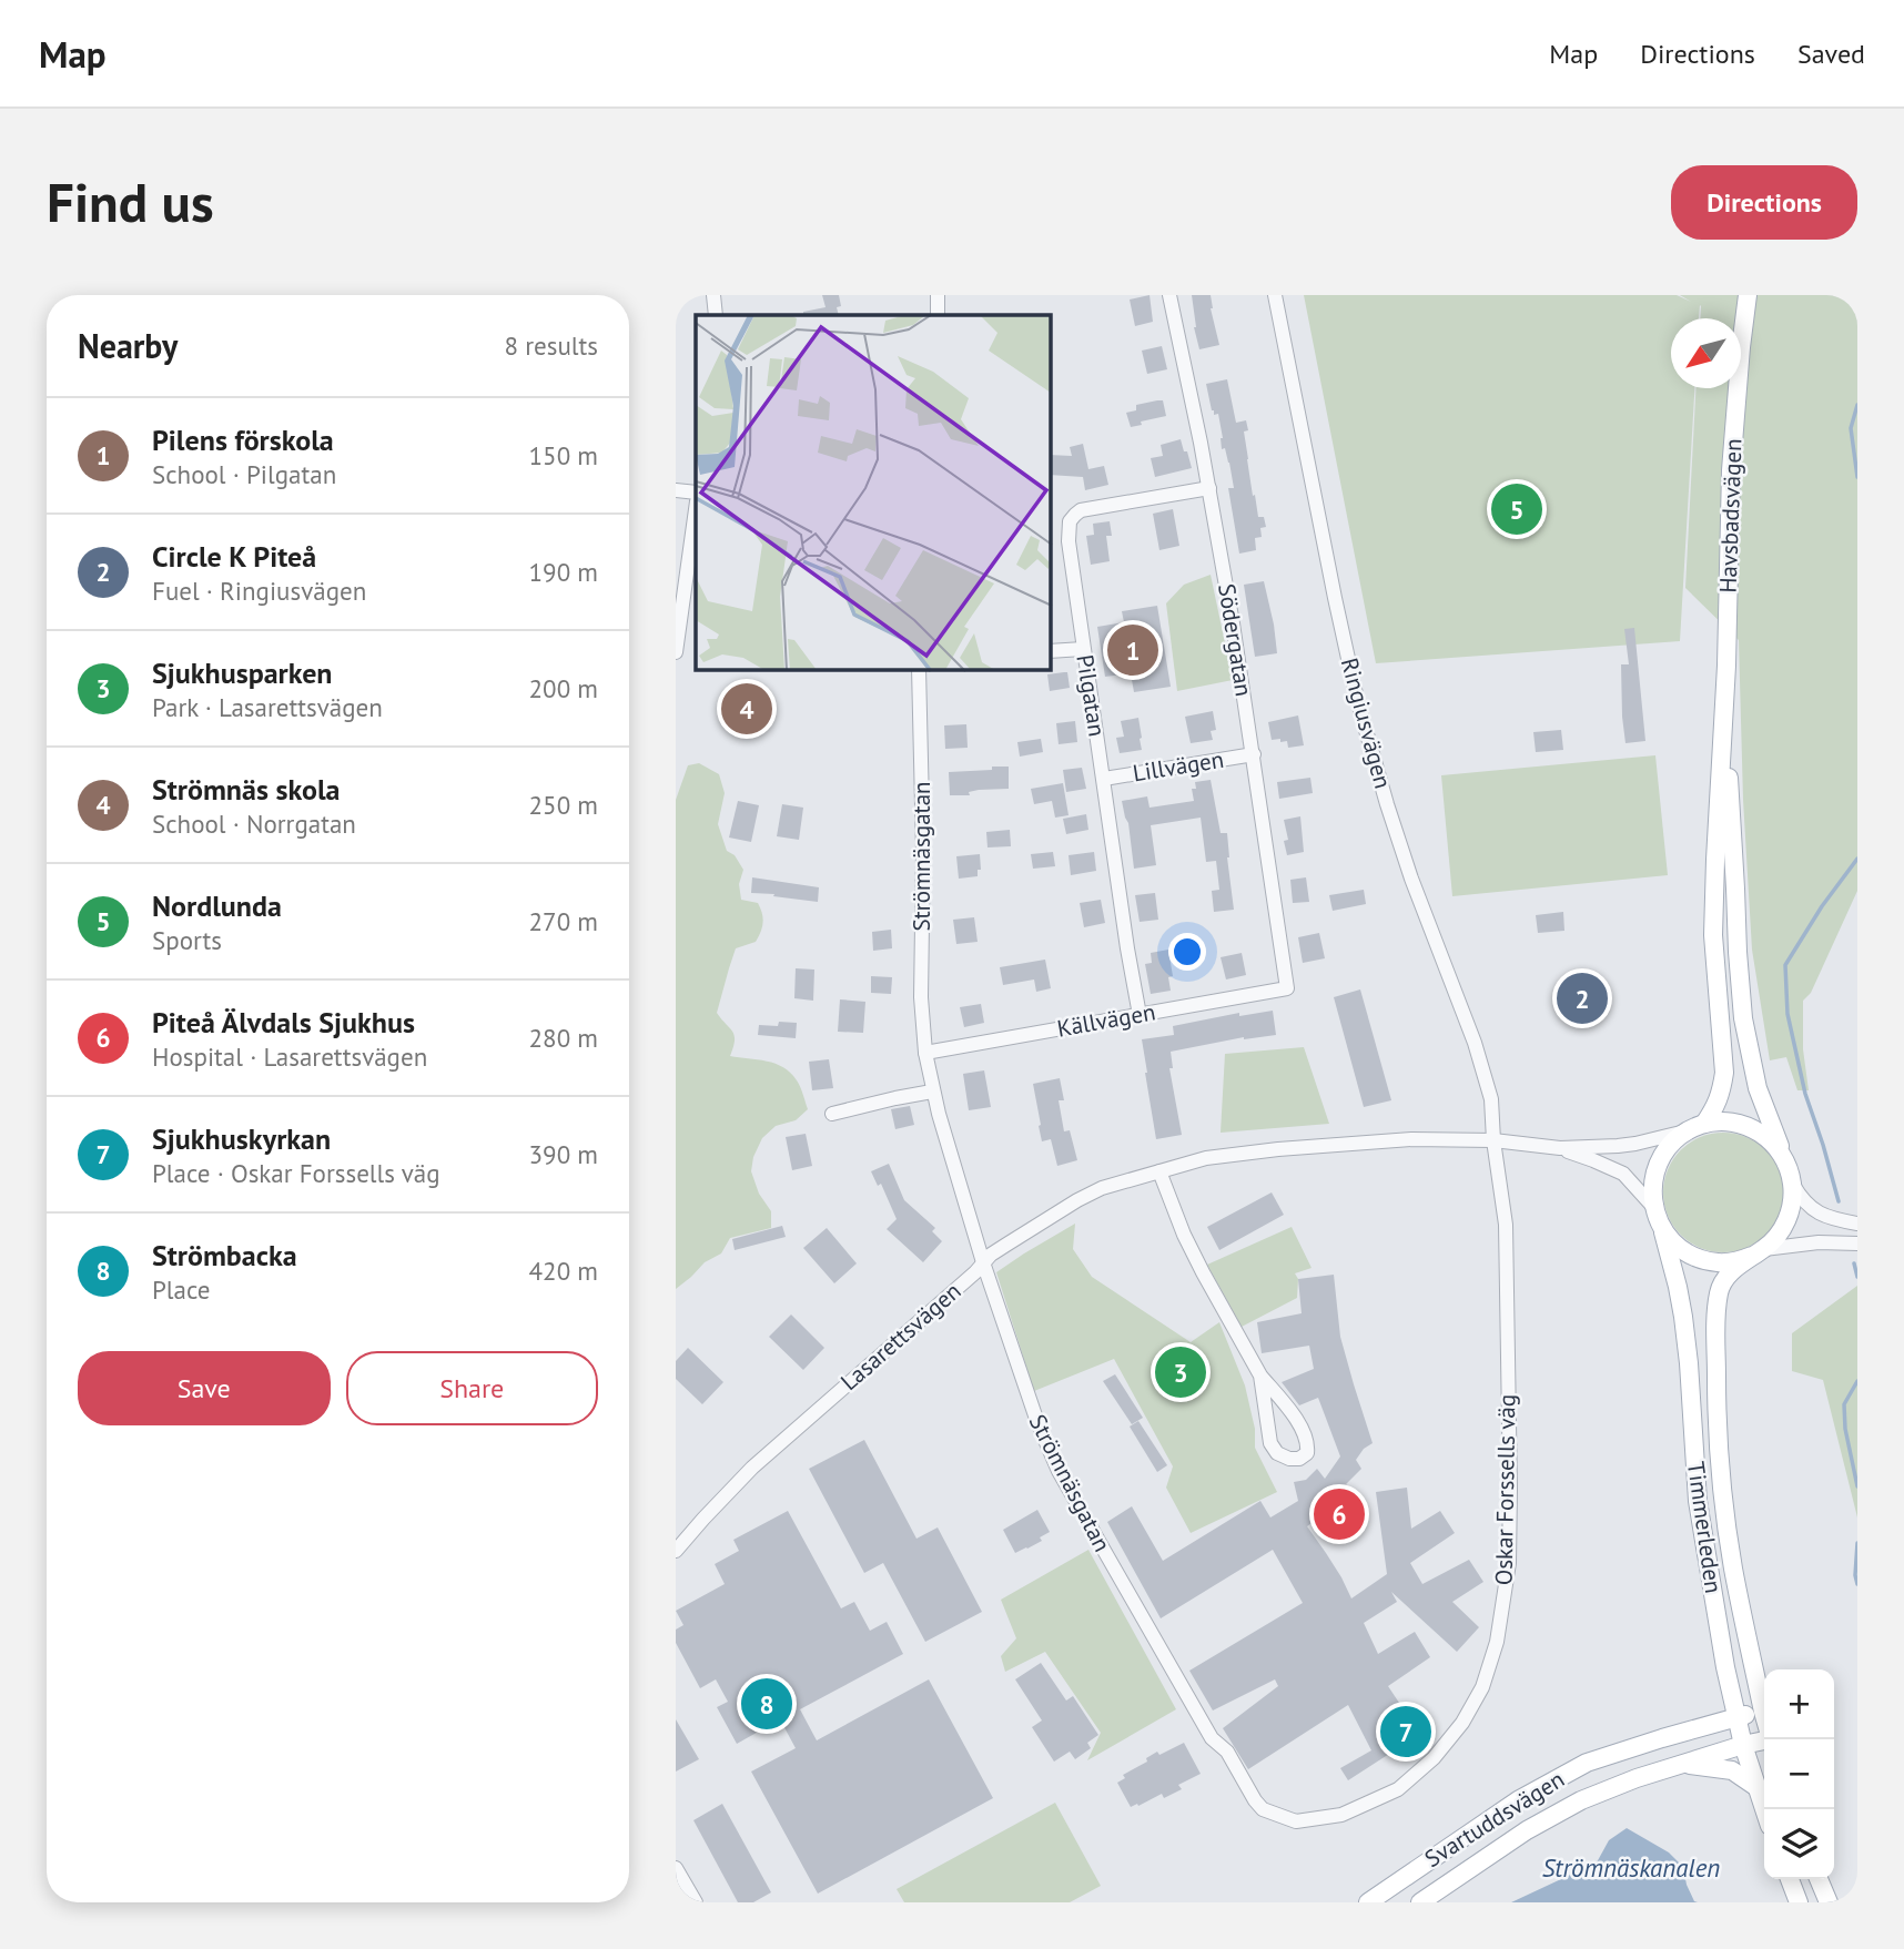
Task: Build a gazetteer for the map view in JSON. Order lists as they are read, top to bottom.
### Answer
{
  "streets": {
    "main road": ["Havsbadsvägen", "Timmerleden", "Svartuddsvägen"],
    "street": [
      "Södergatan",
      "Pilgatan",
      "Ringiusvägen",
      "Lillvägen",
      "Strömnäsgatan",
      "Källvägen",
      "Lasarettsvägen",
      "Oskar Forssells väg"
    ]
  },
  "crossings": [
    ["Havsbadsvägen", "Lasarettsvägen"],
    ["Havsbadsvägen", "Timmerleden"],
    ["Södergatan", "Pilgatan"],
    ["Södergatan", "Lillvägen"],
    ["Södergatan", "Källvägen"],
    ["Pilgatan", "Lillvägen"],
    ["Pilgatan", "Källvägen"],
    ["Ringiusvägen", "Lasarettsvägen"],
    ["Ringiusvägen", "Oskar Forssells väg"],
    ["Strömnäsgatan", "Källvägen"],
    ["Strömnäsgatan", "Lasarettsvägen"],
    ["Strömnäsgatan", "Oskar Forssells väg"],
    ["Lasarettsvägen", "Oskar Forssells väg"],
    ["Lasarettsvägen", "Timmerleden"],
    ["Timmerleden", "Svartuddsvägen"]
  ],
  "water": ["Strömnäskanalen"],
  "north": "bottom left",
  "page": {
    "header": "Map",
    "nav": ["Map", "Directions", "Saved"],
    "buttons": [
      "Directions",
      ["Save", "Share"]
    ],
    "title": "Find us",
    "heading": ["Nearby", "8 results"],
    "list": [
      {
        "mark": "1",
        "name": "Pilens förskola",
        "note": "School · Pilgatan",
        "value": "150 m"
      },
      {
        "mark": "2",
        "name": "Circle K Piteå",
        "note": "Fuel · Ringiusvägen",
        "value": "190 m"
      },
      {
        "mark": "3",
        "name": "Sjukhusparken",
        "note": "Park · Lasarettsvägen",
        "value": "200 m"
      },
      {
        "mark": "4",
        "name": "Strömnäs skola",
        "note": "School · Norrgatan",
        "value": "250 m"
      },
      {
        "mark": "5",
        "name": "Nordlunda",
        "note": "Sports",
        "value": "270 m"
      },
      {
        "mark": "6",
        "name": "Piteå Älvdals Sjukhus",
        "note": "Hospital · Lasarettsvägen",
        "value": "280 m"
      },
      {
        "mark": "7",
        "name": "Sjukhuskyrkan",
        "note": "Place · Oskar Forssells väg",
        "value": "390 m"
      },
      {
        "mark": "8",
        "name": "Strömbacka",
        "note": "Place",
        "value": "420 m"
      }
    ],
    "pins": [
      "5",
      "1",
      "4",
      "2",
      "3",
      "6",
      "8",
      "7"
    ],
    "map_buttons": ["+", "−"]
  }
}
